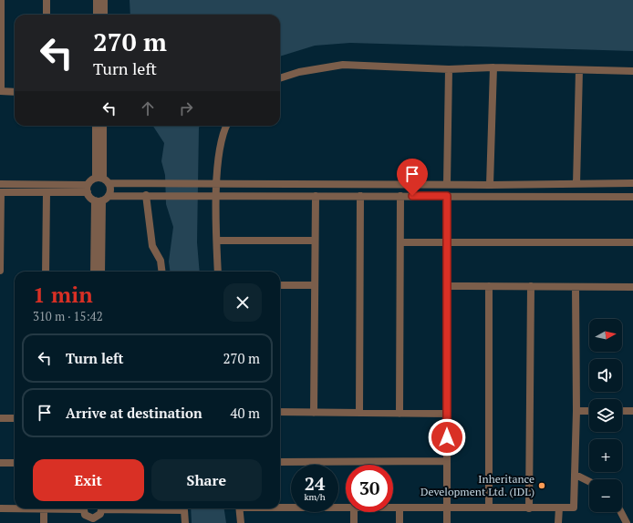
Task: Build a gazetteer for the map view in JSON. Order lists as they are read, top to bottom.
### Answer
{
  "places": ["Inheritance Development Ltd. (IDL)"],
  "north": "right",
  "page": {
    "turn": ["270 m", "Turn left"],
    "heading": ["1 min", "310 m · 15:42"],
    "map_buttons": ["+", "−"],
    "list": [
      {
        "name": "Turn left",
        "value": "270 m"
      },
      {
        "name": "Arrive at destination",
        "value": "40 m"
      }
    ],
    "buttons": ["Exit", "Share"],
    "speed": "24 km/h",
    "limit": "30"
  }
}
